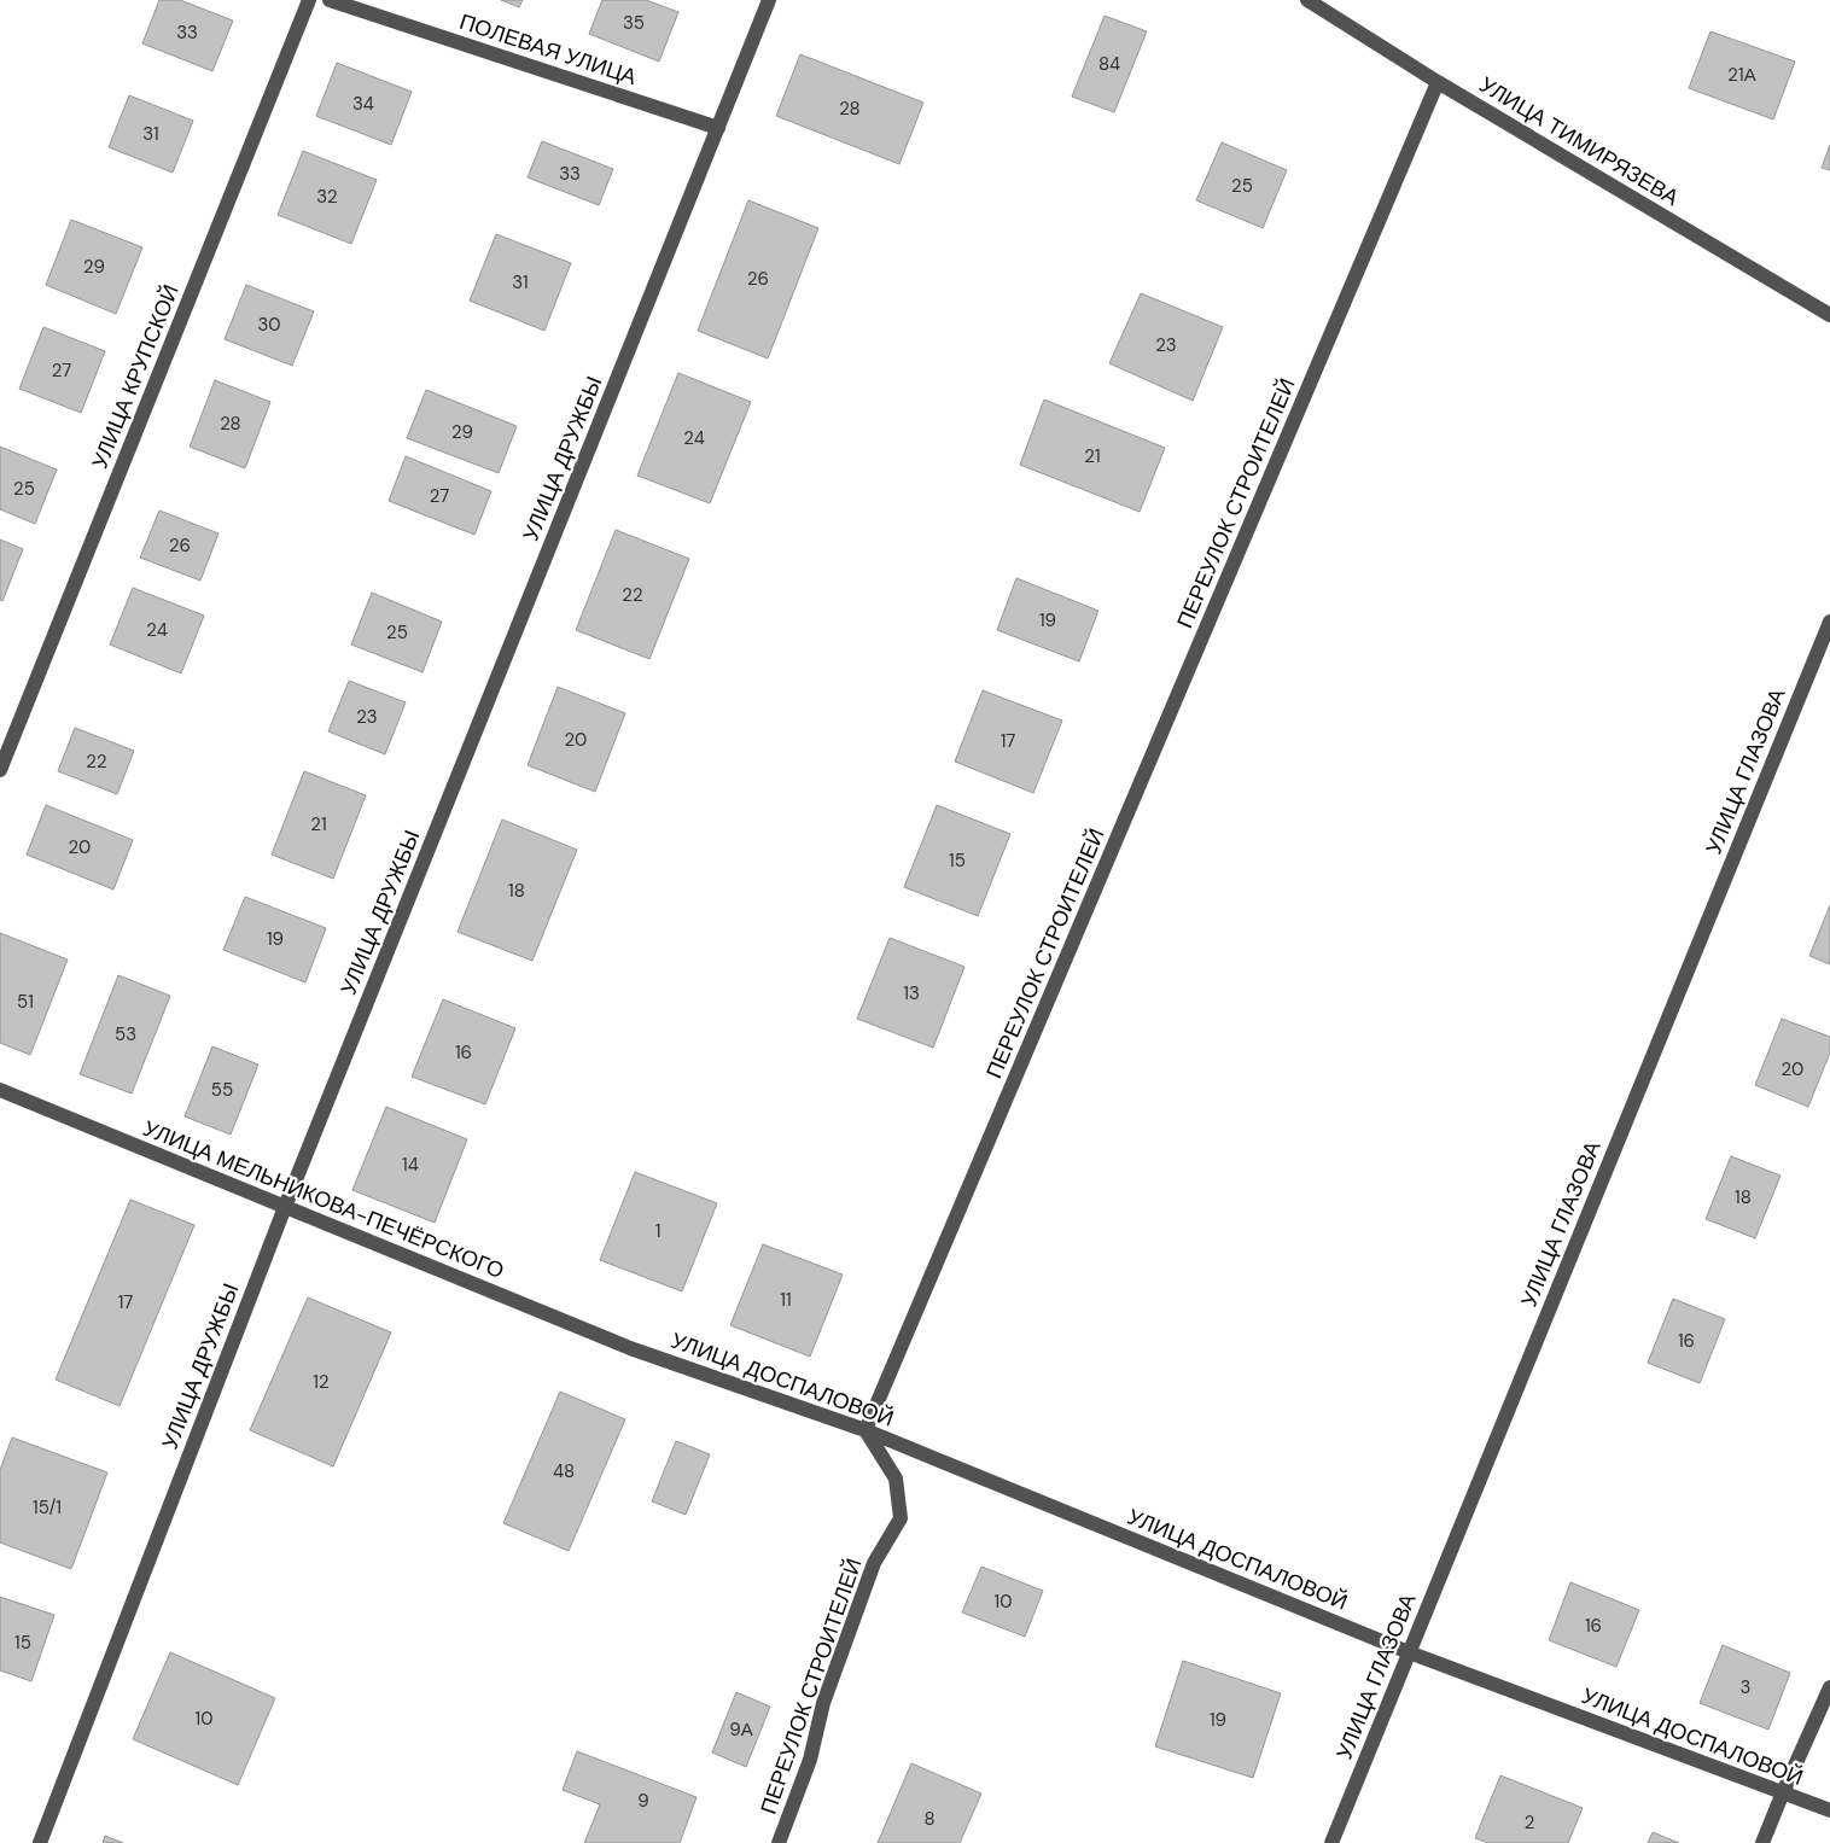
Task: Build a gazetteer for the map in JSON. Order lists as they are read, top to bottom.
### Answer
{
  "streets": {
    "street": [
      "ПОЛЕВАЯ УЛИЦА",
      "УЛИЦА ТИМИРЯЗЕВА",
      "УЛИЦА КРУПСКОЙ",
      "УЛИЦА ДРУЖБЫ",
      "ПЕРЕУЛОК СТРОИТЕЛЕЙ",
      "УЛИЦА ГЛАЗОВА",
      "УЛИЦА МЕЛЬНИКОВА-ПЕЧЁРСКОГО",
      "УЛИЦА ДОСПАЛОВОЙ"
    ]
  },
  "crossings": [
    ["ПОЛЕВАЯ УЛИЦА", "УЛИЦА ДРУЖБЫ"],
    ["УЛИЦА ТИМИРЯЗЕВА", "ПЕРЕУЛОК СТРОИТЕЛЕЙ"],
    ["УЛИЦА ДРУЖБЫ", "УЛИЦА МЕЛЬНИКОВА-ПЕЧЁРСКОГО"],
    ["ПЕРЕУЛОК СТРОИТЕЛЕЙ", "УЛИЦА ДОСПАЛОВОЙ"],
    ["УЛИЦА ГЛАЗОВА", "УЛИЦА ДОСПАЛОВОЙ"],
    ["УЛИЦА МЕЛЬНИКОВА-ПЕЧЁРСКОГО", "УЛИЦА ДОСПАЛОВОЙ"]
  ],
  "house_numbers": [
    "35",
    "33",
    "84",
    "21А",
    "34",
    "28",
    "31",
    "33",
    "25",
    "32",
    "29",
    "26",
    "31",
    "30",
    "23",
    "27",
    "28",
    "29",
    "24",
    "21",
    "25",
    "27",
    "26",
    "22",
    "19",
    "24",
    "25",
    "23",
    "20",
    "17",
    "22",
    "21",
    "20",
    "15",
    "18",
    "19",
    "13",
    "51",
    "53",
    "16",
    "20",
    "55",
    "14",
    "18",
    "1",
    "11",
    "17",
    "16",
    "12",
    "48",
    "15/1",
    "10",
    "16",
    "15",
    "3",
    "10",
    "19",
    "9А",
    "9",
    "8",
    "2"
  ]
}
